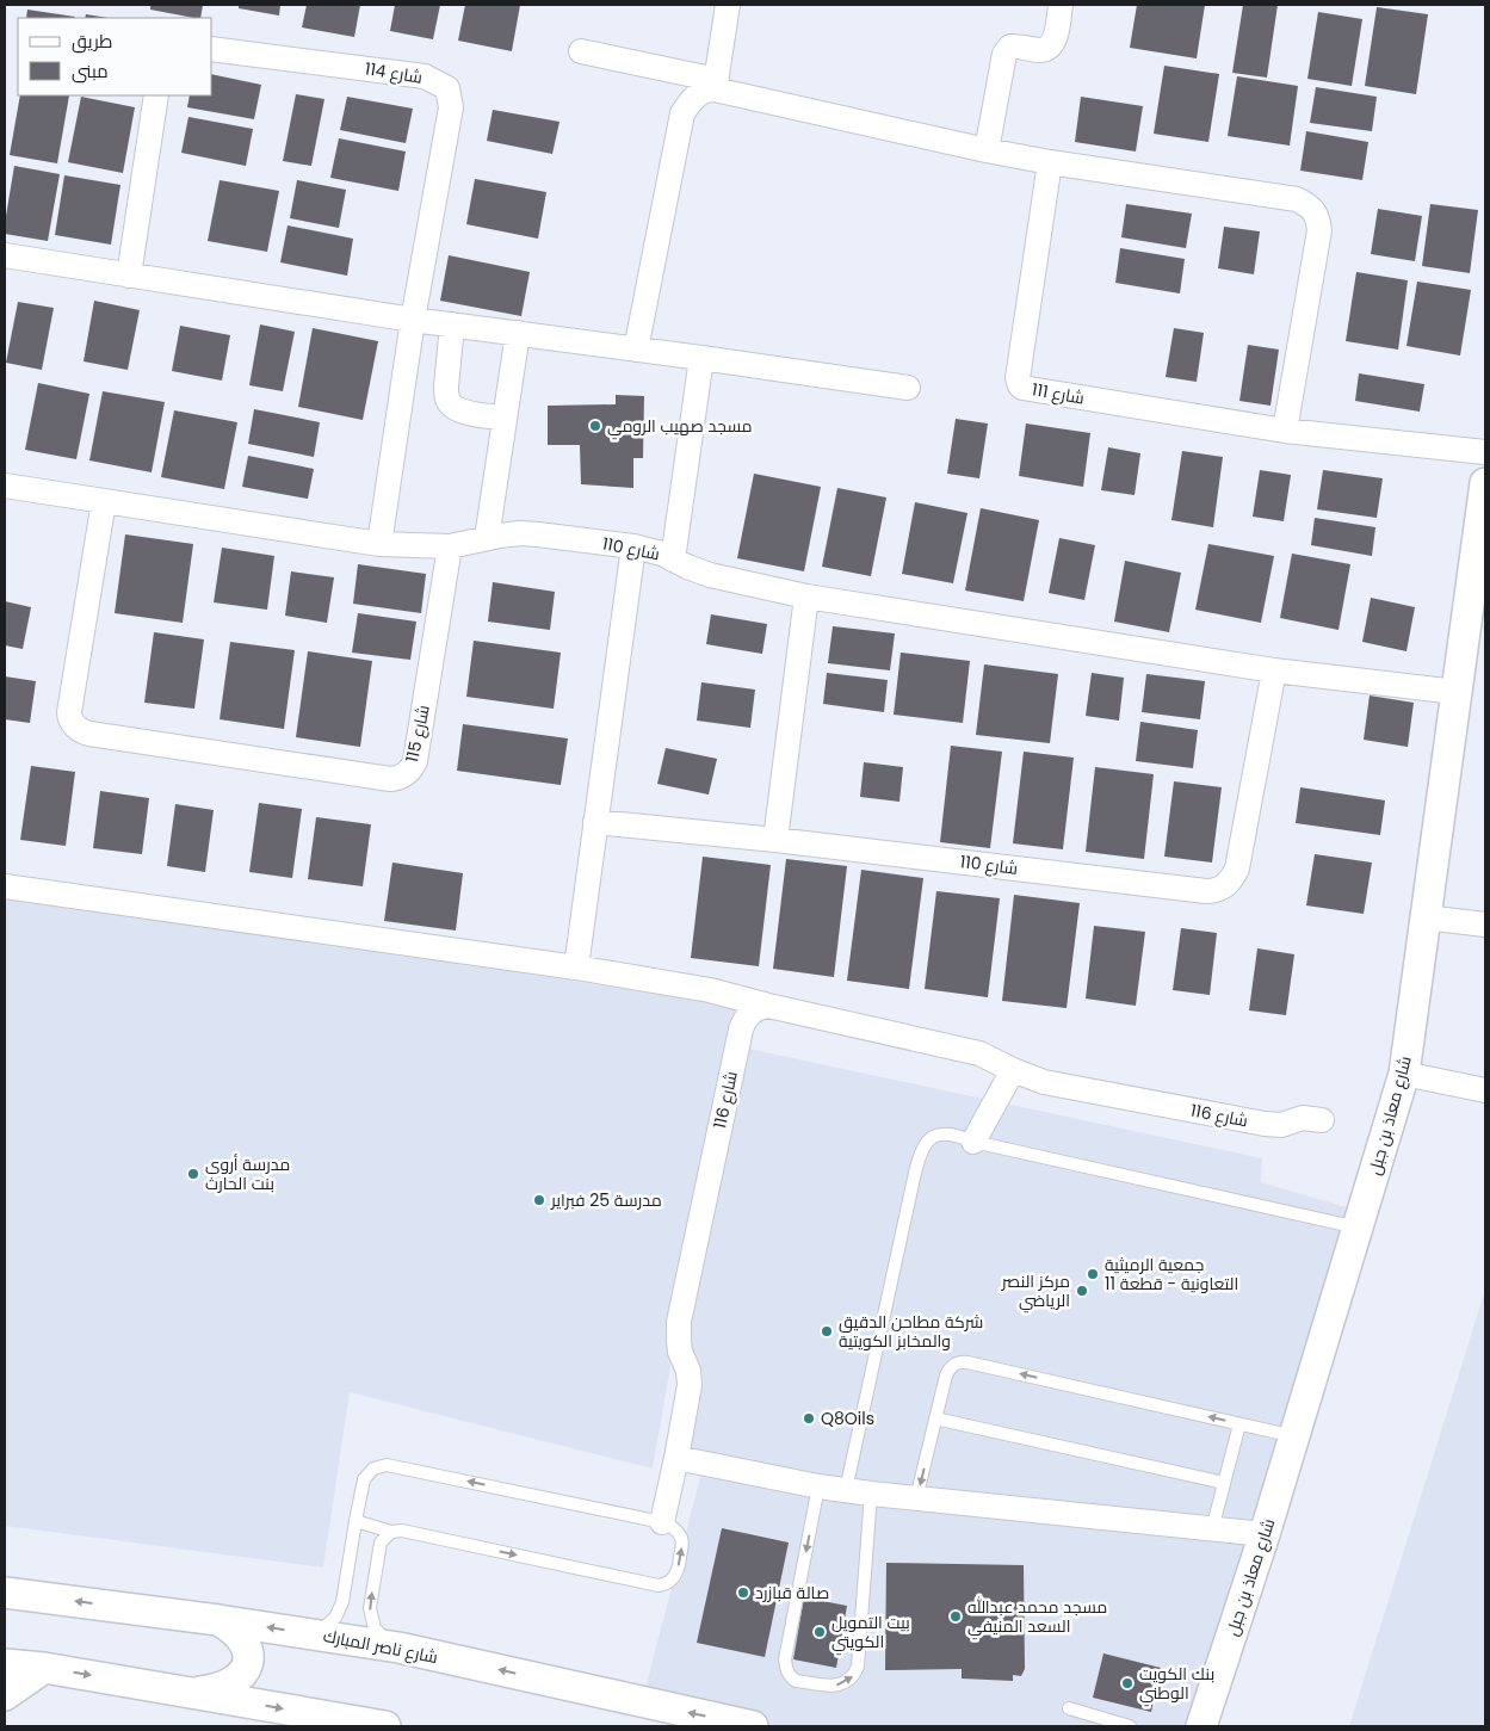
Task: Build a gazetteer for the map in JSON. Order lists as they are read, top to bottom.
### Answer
{
  "streets": {
    "street": [
      "شارع 114",
      "شارع 111",
      "شارع 110",
      "شارع 115",
      "شارع 116",
      "شارع معاذ بن جبل",
      "شارع ناصر المبارك"
    ]
  },
  "crossings": [
    ["شارع 110", "شارع 115"],
    ["شارع 110", "شارع معاذ بن جبل"]
  ],
  "places": [
    "مسجد صهيب الرومي",
    "مدرسة أروى بنت الحارث",
    "مدرسة 25 فبراير",
    "جمعية الرميثية التعاونية - قطعة 11",
    "مركز النصر الرياضي",
    "شركة مطاحن الدقيق والمخابز الكويتية",
    "Q8Oils",
    "صالة قبازرد",
    "مسجد محمد عبدالله السعد المنيفي",
    "بيت التمويل الكويتي",
    "بنك الكويت الوطني"
  ],
  "legend": ["طريق", "مبنى"]
}
